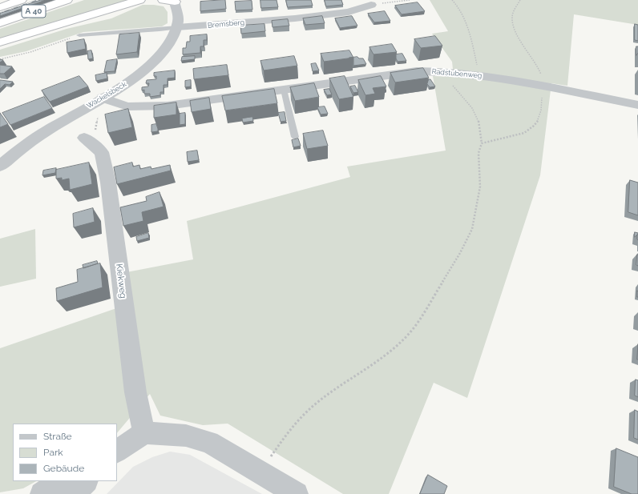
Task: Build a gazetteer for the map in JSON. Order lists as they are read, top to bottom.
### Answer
{
  "streets": {
    "highway": ["A 40"],
    "street": [
      "Bremsberg",
      "Radstubenweg",
      "Wackelsbeck",
      "Kiekweg"
    ]
  },
  "crossings": [
    ["Bremsberg", "Wackelsbeck"],
    ["Radstubenweg", "Wackelsbeck"]
  ],
  "legend": ["Straße", "Park", "Gebäude"]
}
